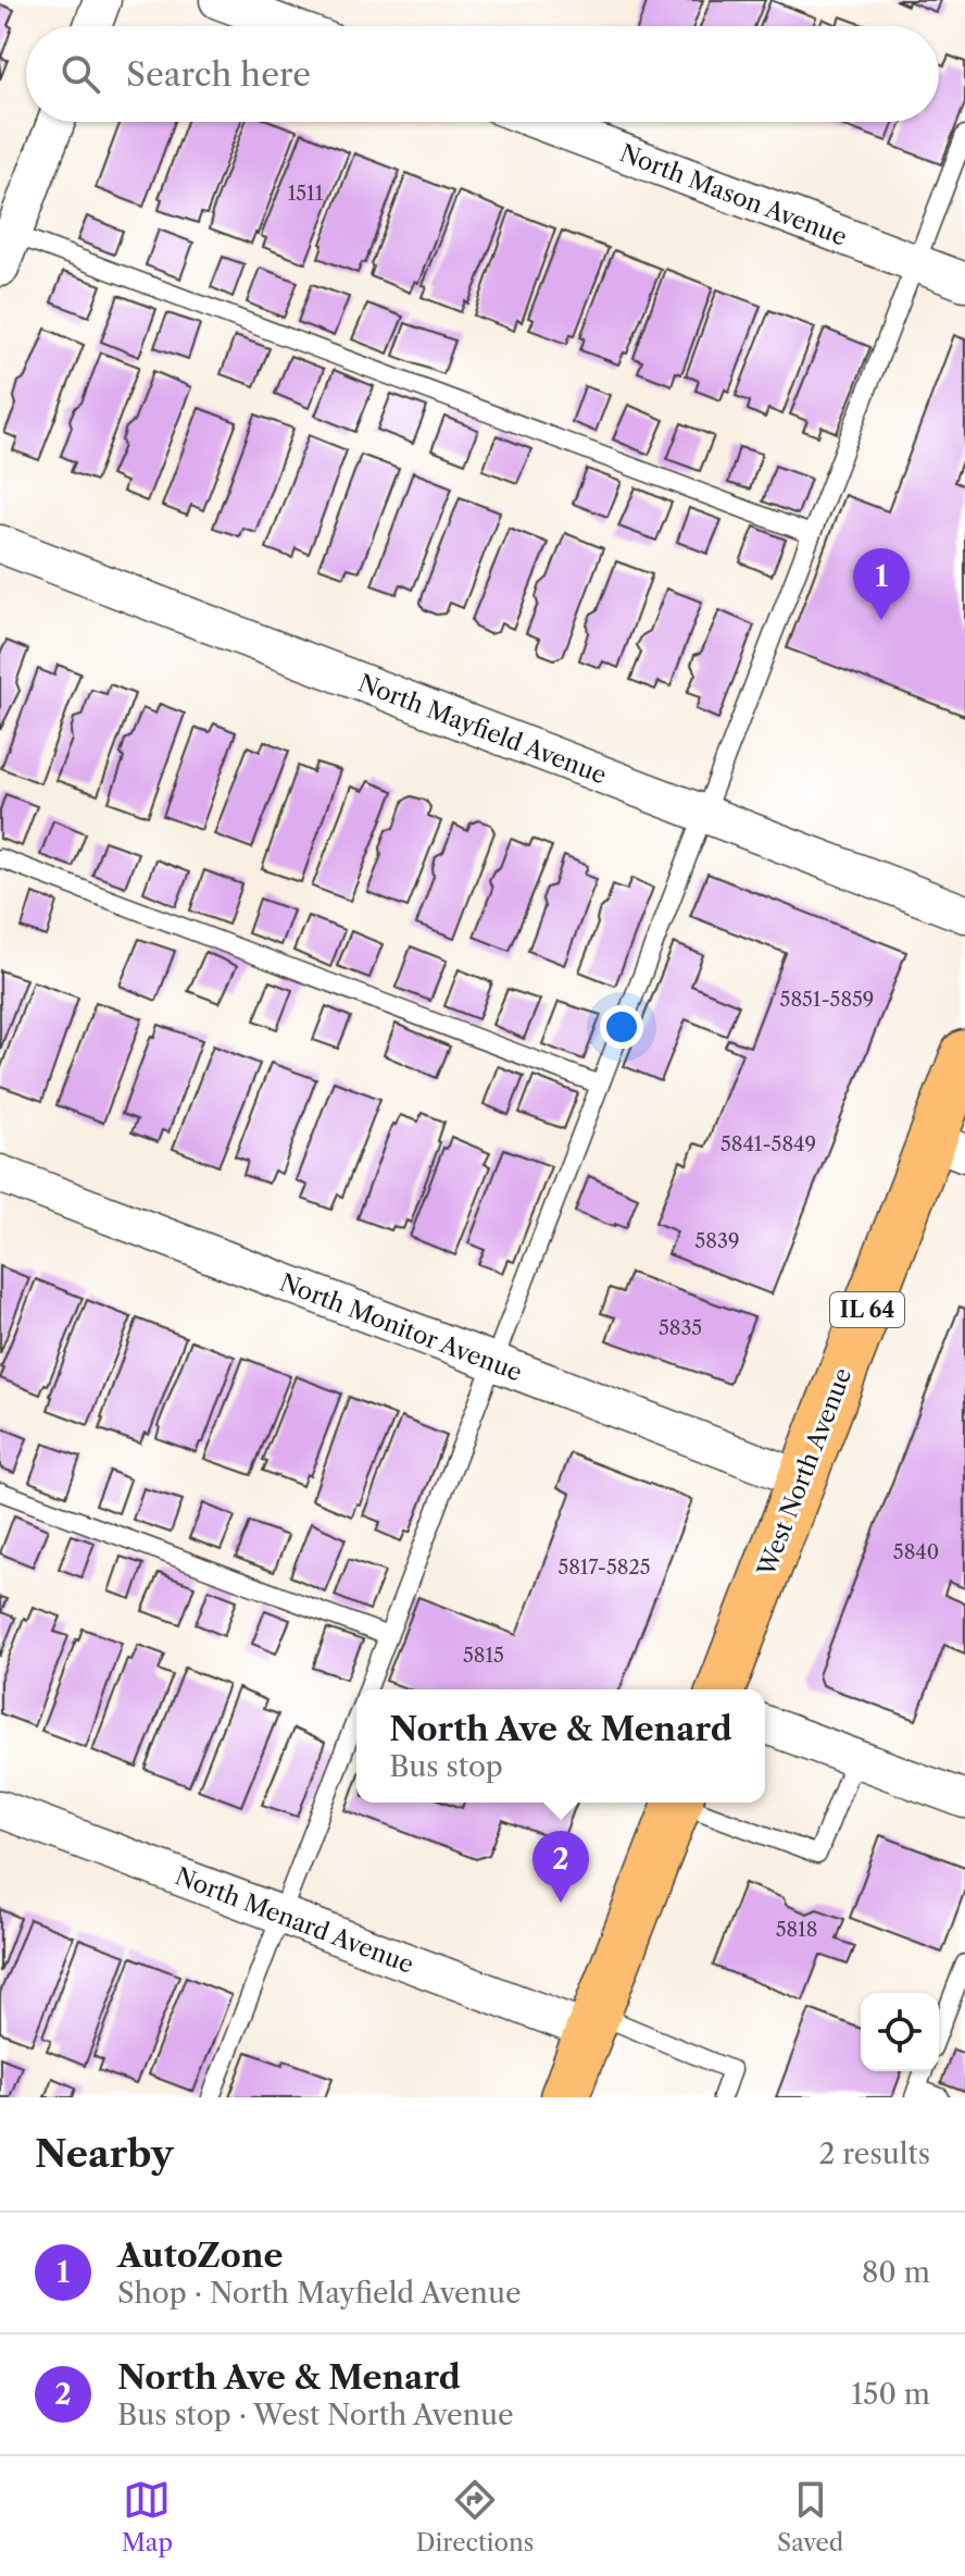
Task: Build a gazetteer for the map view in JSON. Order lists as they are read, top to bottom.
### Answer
{
  "streets": {
    "main road": ["IL 64", "West North Avenue"],
    "street": [
      "North Mason Avenue",
      "North Mayfield Avenue",
      "North Monitor Avenue",
      "North Menard Avenue"
    ]
  },
  "crossings": [
    ["North Monitor Avenue", "West North Avenue"]
  ],
  "house_numbers": [
    "1511",
    "5851-5859",
    "5841-5849",
    "5839",
    "5835",
    "5840",
    "5817-5825",
    "5815",
    "5818"
  ],
  "page": {
    "search": "Search here",
    "pins": ["1", "2"],
    "popup": ["North Ave & Menard", "Bus stop"],
    "heading": ["Nearby", "2 results"],
    "list": [
      {
        "mark": "1",
        "name": "AutoZone",
        "note": "Shop · North Mayfield Avenue",
        "value": "80 m"
      },
      {
        "mark": "2",
        "name": "North Ave & Menard",
        "note": "Bus stop · West North Avenue",
        "value": "150 m"
      }
    ],
    "nav": ["Map", "Directions", "Saved"]
  }
}
